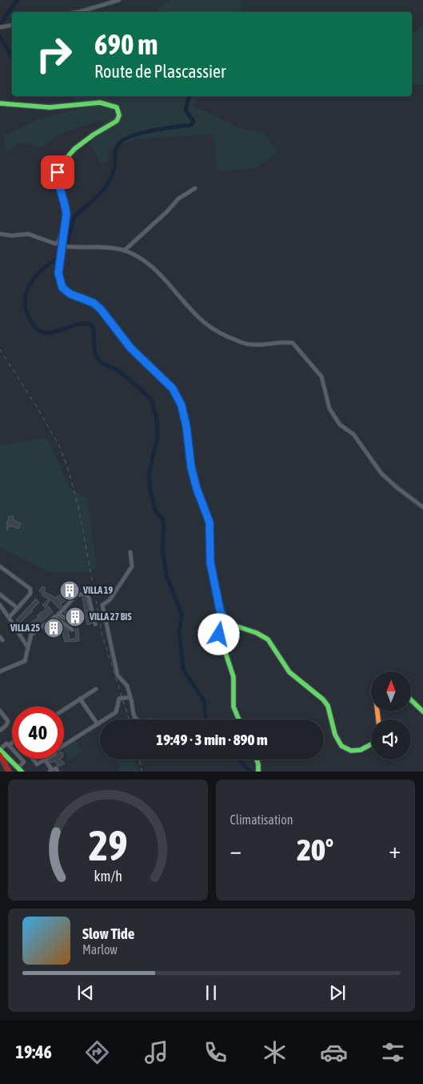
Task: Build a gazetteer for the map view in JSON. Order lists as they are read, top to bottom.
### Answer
{
  "places": {
    "building": ["VILLA 19", "VILLA 27 BIS", "VILLA 25"]
  },
  "north": "top",
  "page": {
    "turn": ["690 m", "Route de Plascassier"],
    "limit": "40",
    "trip": "19:49 · 3 min · 890 m",
    "tile": "Climatisation",
    "heat": ["−", "20°", "+"],
    "song": ["Slow Tide", "Marlow"],
    "tabs": "19:46",
    "gauge": ["29", "km/h"]
  }
}
